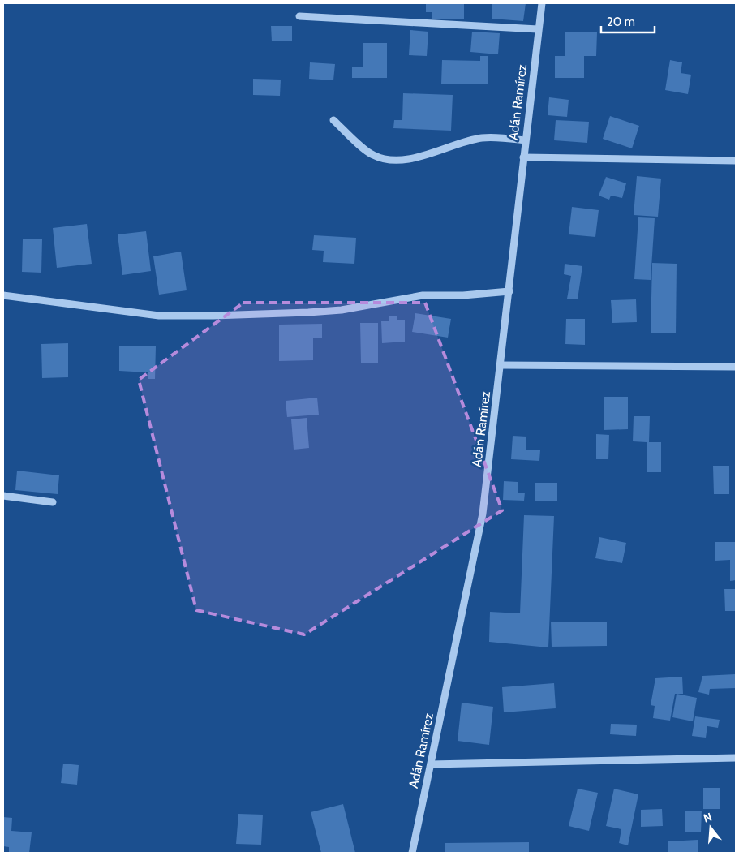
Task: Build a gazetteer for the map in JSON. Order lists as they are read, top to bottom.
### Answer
{
  "streets": {
    "street": ["Adán Ramírez"]
  },
  "scale_bar": "20 m",
  "north": "top"
}
